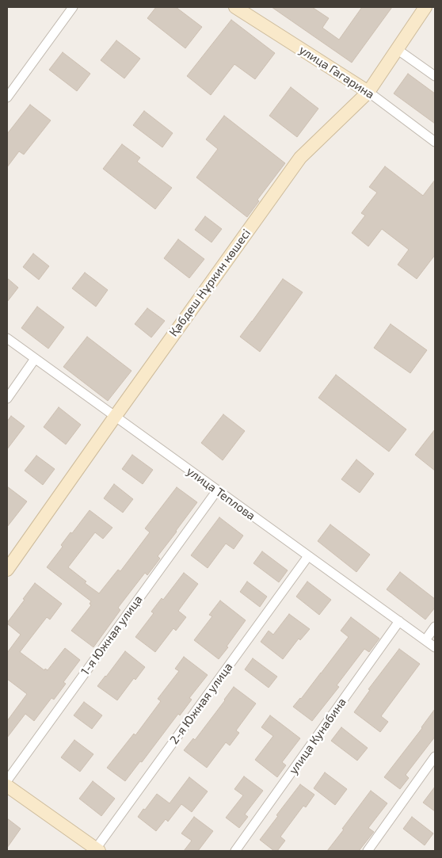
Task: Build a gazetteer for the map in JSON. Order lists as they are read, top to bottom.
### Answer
{
  "streets": {
    "street": [
      "улица Гагарина",
      "Қабдеш Нұркин көшесі",
      "улица Теплова",
      "1-я Южная улица",
      "2-я Южная улица",
      "улица Кунабина"
    ]
  },
  "crossings": [
    ["улица Гагарина", "Қабдеш Нұркин көшесі"],
    ["Қабдеш Нұркин көшесі", "улица Теплова"],
    ["улица Теплова", "1-я Южная улица"],
    ["улица Теплова", "2-я Южная улица"],
    ["улица Теплова", "улица Кунабина"]
  ]
}
